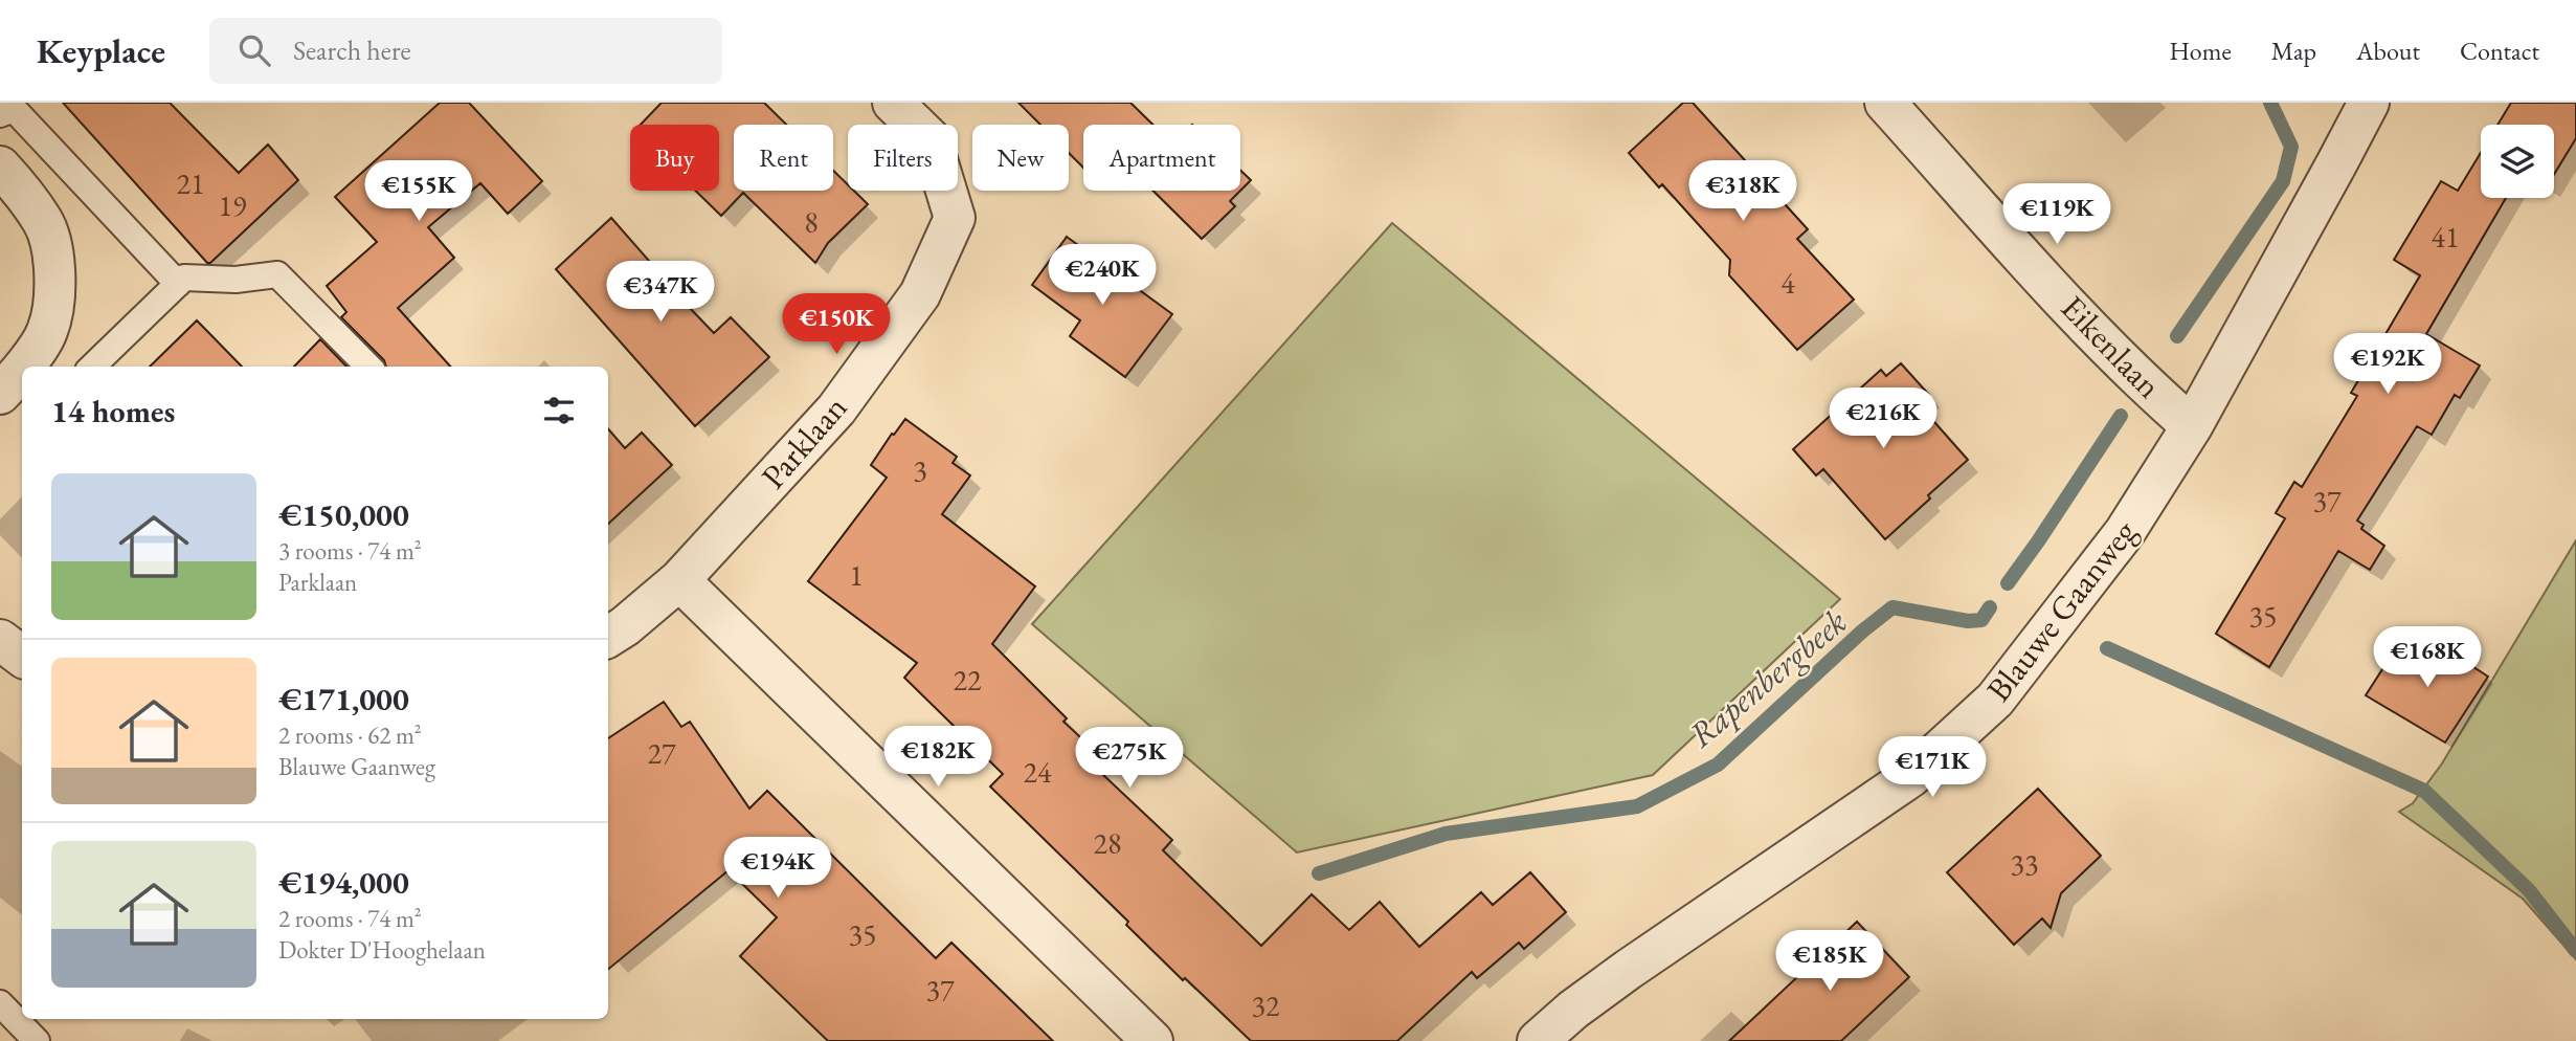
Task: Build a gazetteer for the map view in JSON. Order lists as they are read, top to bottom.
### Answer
{
  "streets": {
    "street": ["Eikenlaan", "Parklaan", "Blauwe Gaanweg"]
  },
  "crossings": [
    ["Eikenlaan", "Blauwe Gaanweg"]
  ],
  "water": ["Rapenbergbeek"],
  "house_numbers": [
    "21",
    "19",
    "8",
    "41",
    "4",
    "3",
    "37",
    "1",
    "35",
    "22",
    "27",
    "24",
    "28",
    "33",
    "35",
    "37",
    "32"
  ],
  "page": {
    "header": "Keyplace",
    "search": "Search here",
    "nav": [
      "Home",
      "Map",
      "About",
      "Contact"
    ],
    "chip": [
      "Buy",
      "Rent",
      "Filters",
      "New",
      "Apartment"
    ],
    "price": [
      "€155K",
      "€318K",
      "€119K",
      "€240K",
      "€347K",
      "€150K",
      "€192K",
      "€216K",
      "€168K",
      "€182K",
      "€275K",
      "€171K",
      "€194K",
      "€185K"
    ],
    "heading": "14 homes",
    "list": [
      {
        "name": "€150,000",
        "note": "3 rooms · 74 m² · Parklaan"
      },
      {
        "name": "€171,000",
        "note": "2 rooms · 62 m² · Blauwe Gaanweg"
      },
      {
        "name": "€194,000",
        "note": "2 rooms · 74 m² · Dokter D'Hooghelaan"
      }
    ]
  }
}
